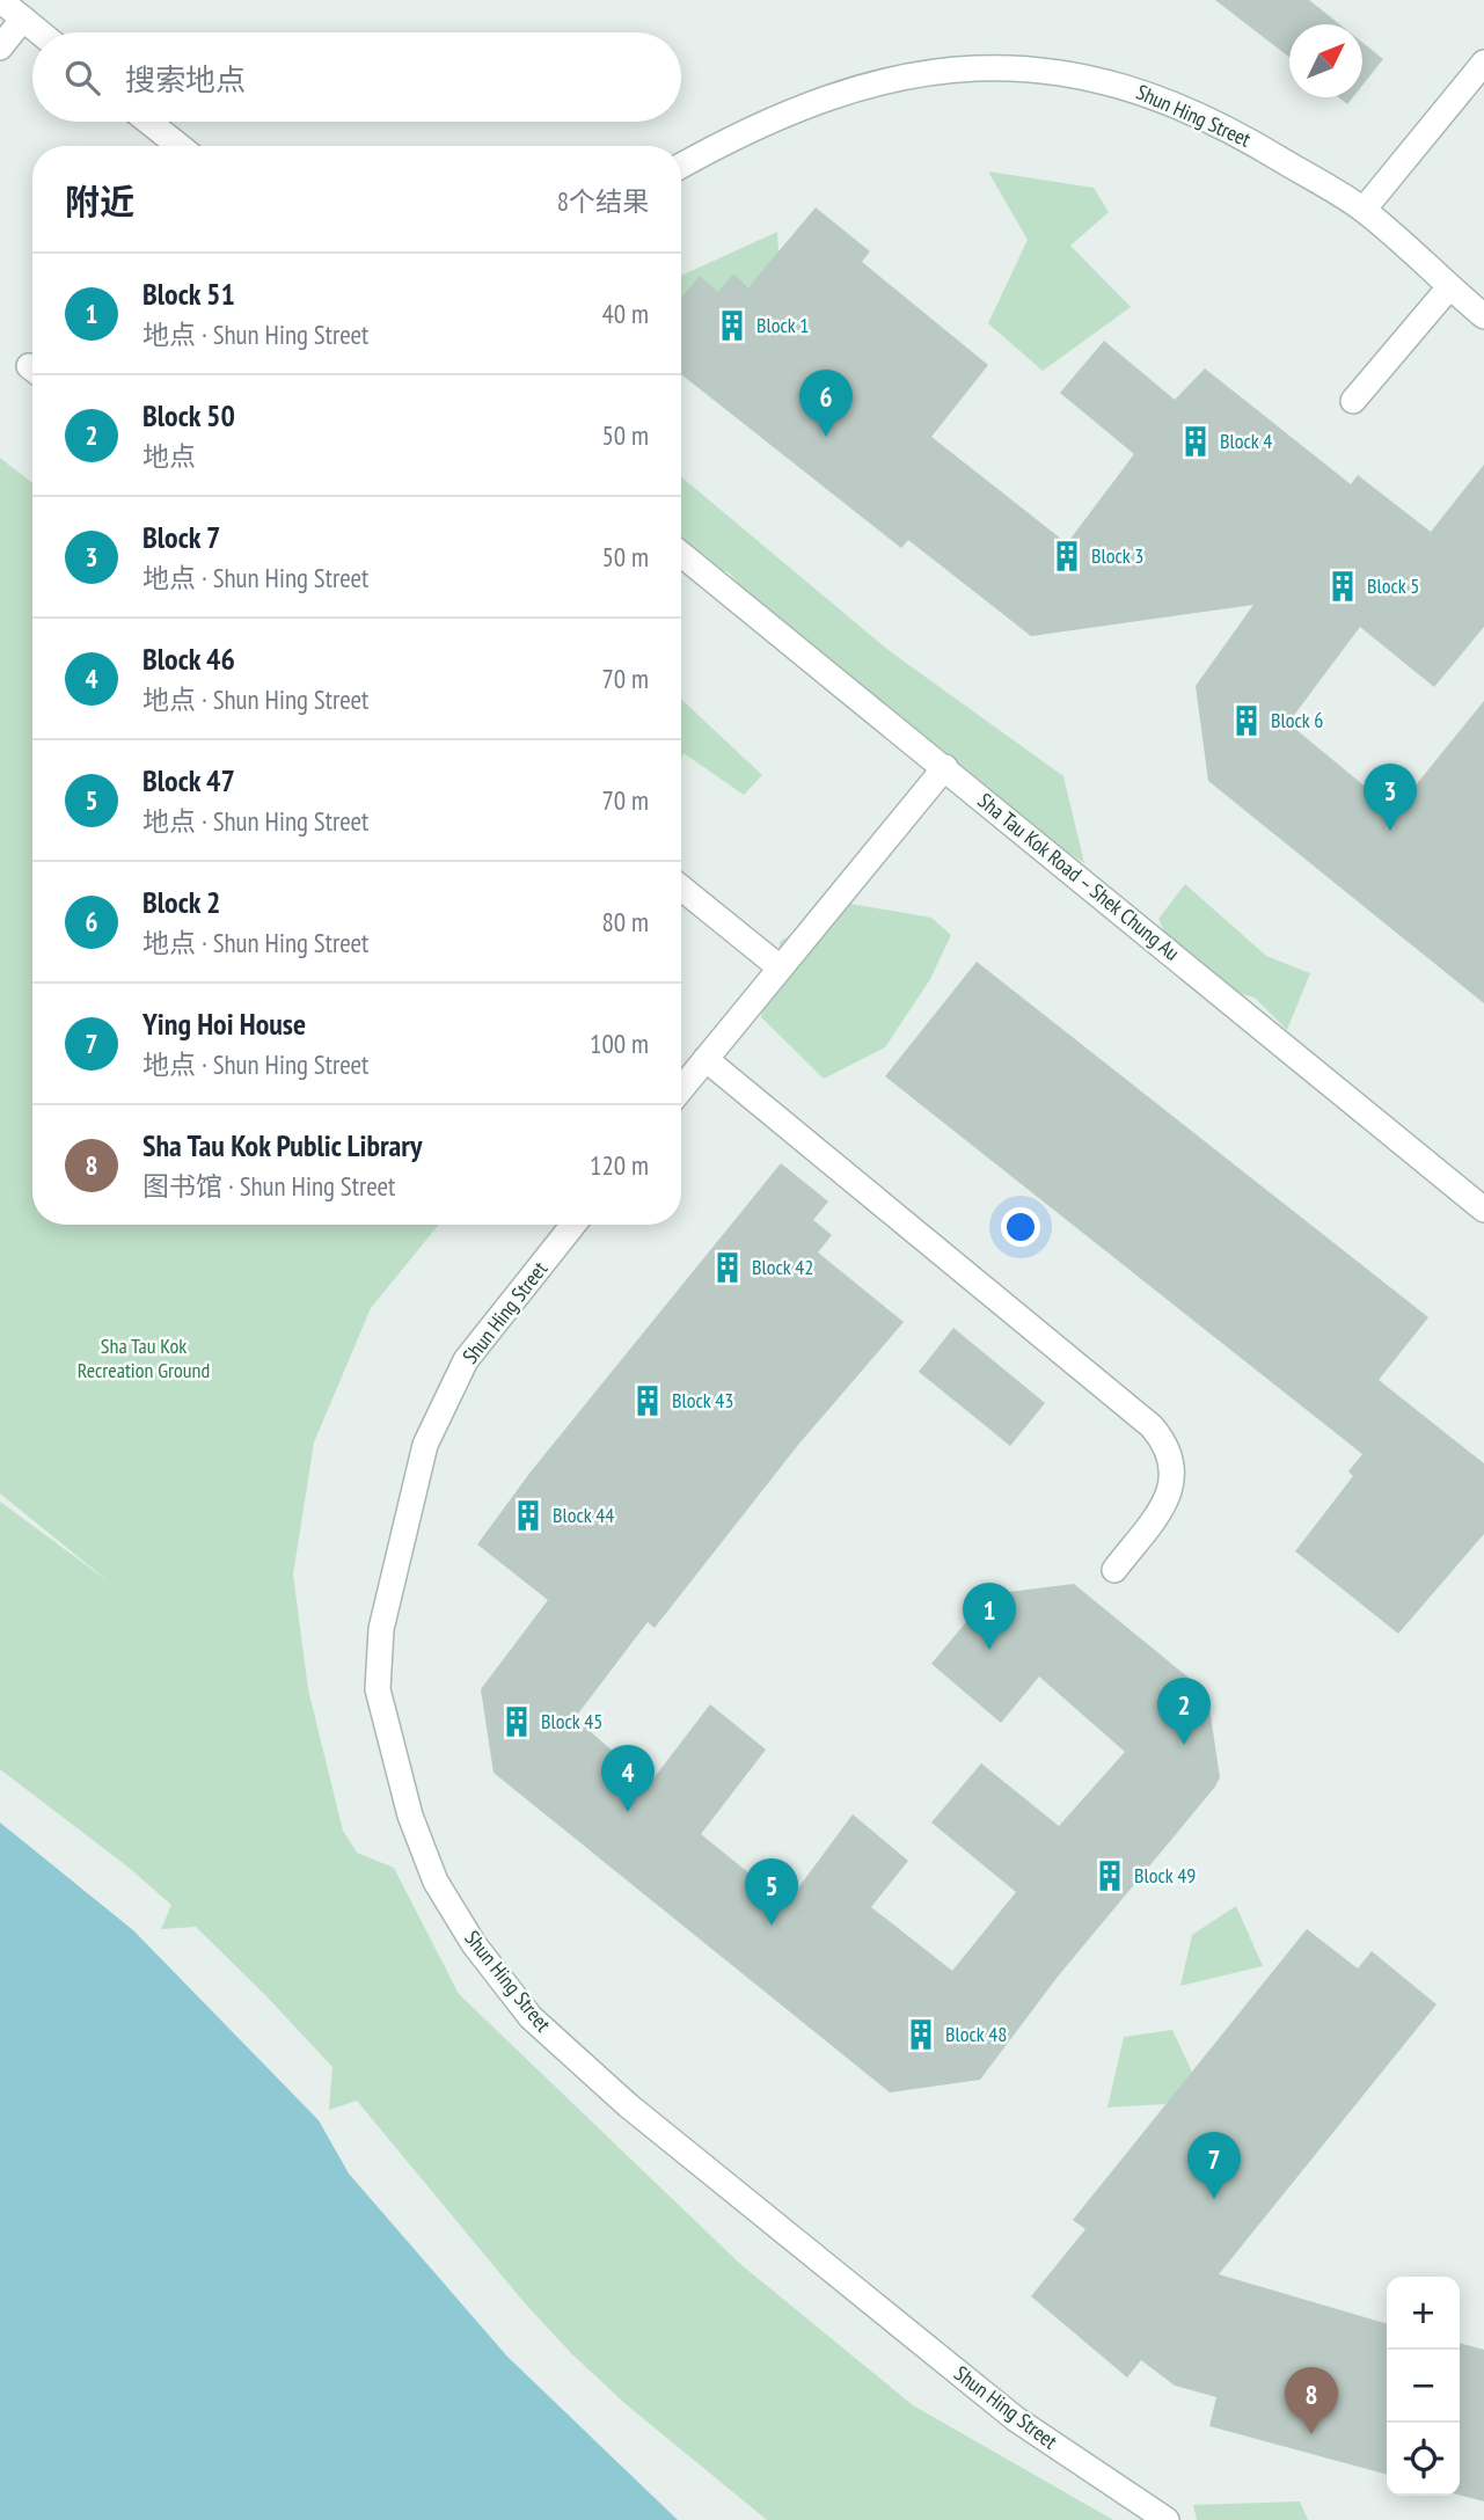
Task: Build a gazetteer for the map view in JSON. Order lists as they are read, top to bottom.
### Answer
{
  "streets": {
    "street": ["Shun Hing Street", "Sha Tau Kok Road – Shek Chung Au"]
  },
  "parks": ["Sha Tau Kok Recreation Ground"],
  "places": {
    "building": [
      "Block 1",
      "Block 4",
      "Block 3",
      "Block 5",
      "Block 6",
      "Block 42",
      "Block 43",
      "Block 44",
      "Block 45",
      "Block 49",
      "Block 48"
    ]
  },
  "north": "top right",
  "page": {
    "search": "搜索地点",
    "heading": ["附近", "8个结果"],
    "list": [
      {
        "mark": "1",
        "name": "Block 51",
        "note": "地点 · Shun Hing Street",
        "value": "40 m"
      },
      {
        "mark": "2",
        "name": "Block 50",
        "note": "地点",
        "value": "50 m"
      },
      {
        "mark": "3",
        "name": "Block 7",
        "note": "地点 · Shun Hing Street",
        "value": "50 m"
      },
      {
        "mark": "4",
        "name": "Block 46",
        "note": "地点 · Shun Hing Street",
        "value": "70 m"
      },
      {
        "mark": "5",
        "name": "Block 47",
        "note": "地点 · Shun Hing Street",
        "value": "70 m"
      },
      {
        "mark": "6",
        "name": "Block 2",
        "note": "地点 · Shun Hing Street",
        "value": "80 m"
      },
      {
        "mark": "7",
        "name": "Ying Hoi House",
        "note": "地点 · Shun Hing Street",
        "value": "100 m"
      },
      {
        "mark": "8",
        "name": "Sha Tau Kok Public Library",
        "note": "图书馆 · Shun Hing Street",
        "value": "120 m"
      }
    ],
    "pins": [
      "6",
      "3",
      "1",
      "2",
      "4",
      "5",
      "7",
      "8"
    ],
    "map_buttons": ["+", "−"]
  }
}
